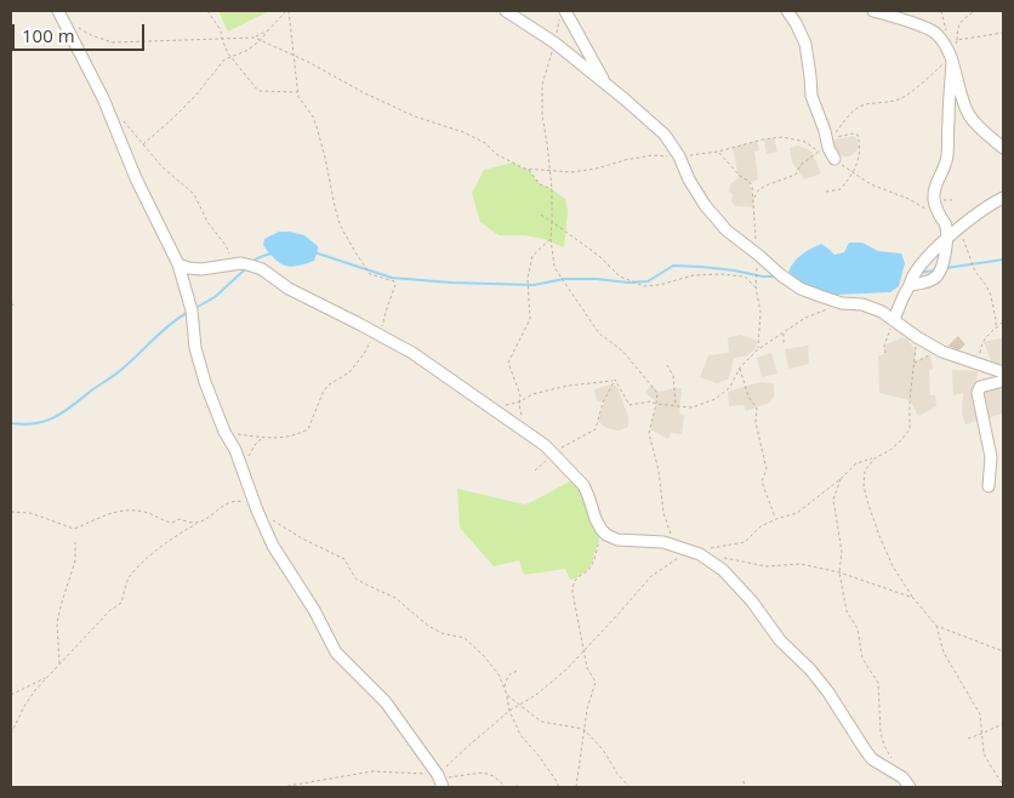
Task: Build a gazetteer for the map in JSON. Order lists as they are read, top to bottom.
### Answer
{
  "scale_bar": "100 m"
}
